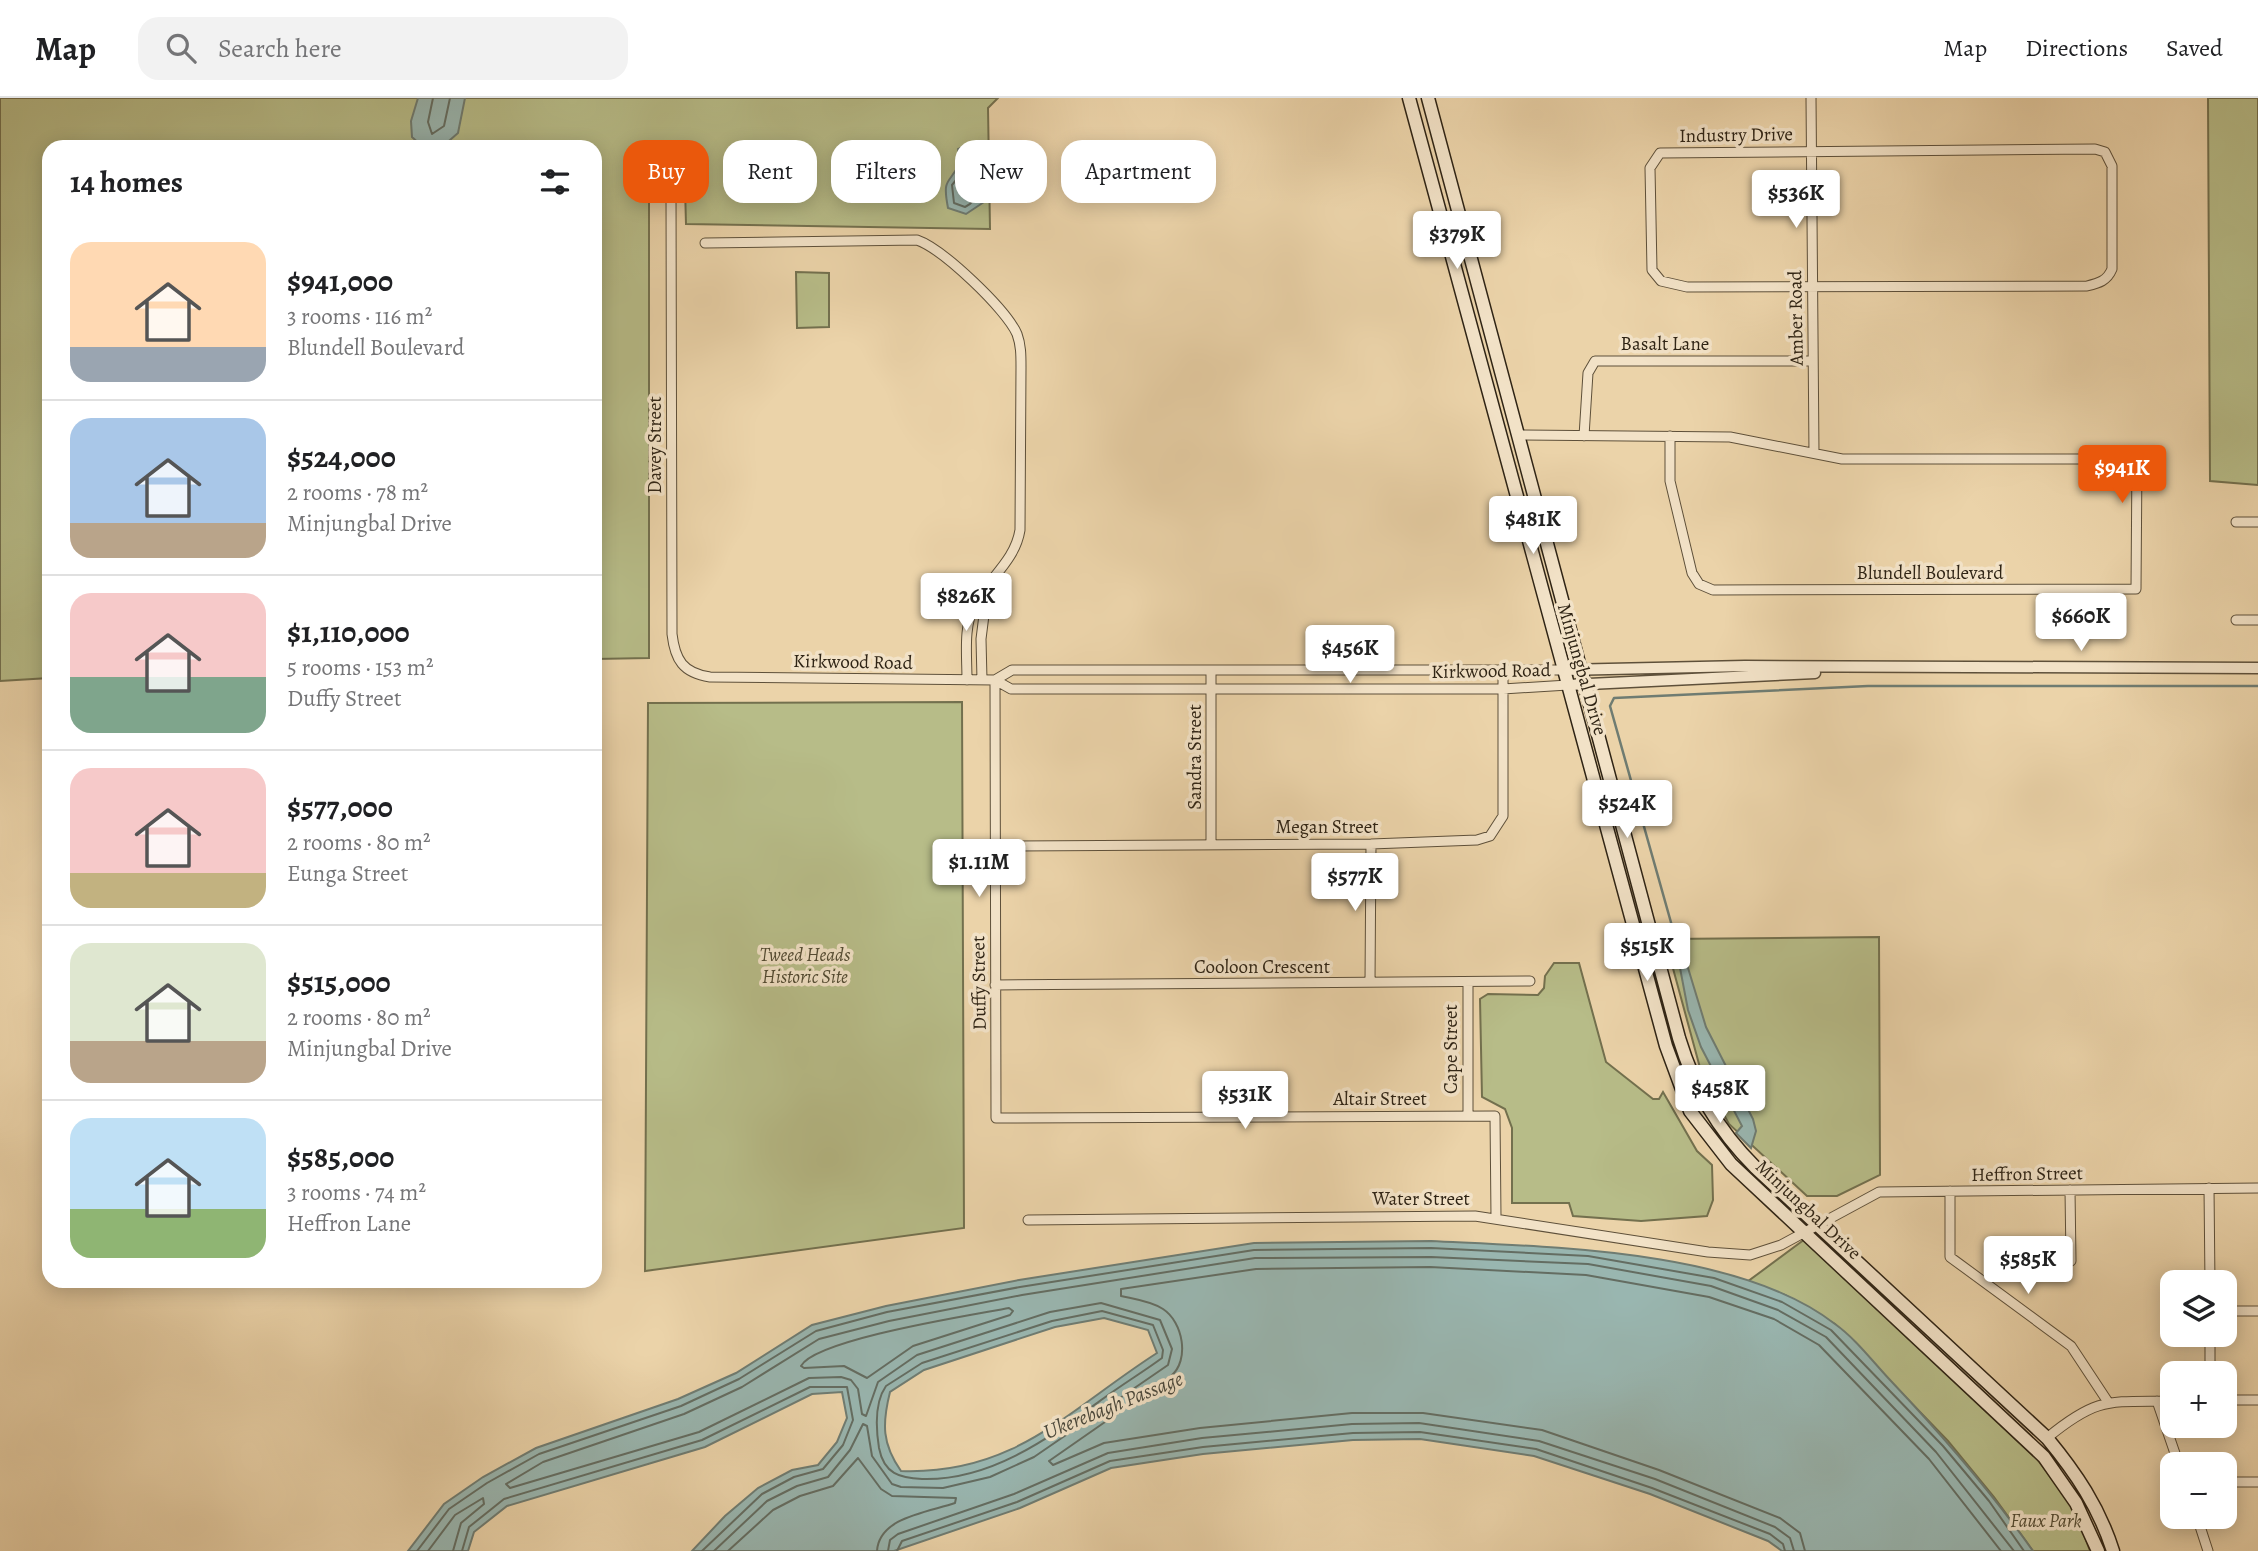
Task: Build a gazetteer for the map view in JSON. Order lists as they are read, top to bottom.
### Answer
{
  "streets": {
    "main road": ["Minjungbal Drive"],
    "street": [
      "Industry Drive",
      "Amber Road",
      "Basalt Lane",
      "Davey Street",
      "Blundell Boulevard",
      "Kirkwood Road",
      "Sandra Street",
      "Megan Street",
      "Cooloon Crescent",
      "Duffy Street",
      "Cape Street",
      "Altair Street",
      "Heffron Street",
      "Water Street"
    ]
  },
  "crossings": [
    ["Industry Drive", "Amber Road"],
    ["Amber Road", "Basalt Lane"],
    ["Amber Road", "Blundell Boulevard"],
    ["Basalt Lane", "Blundell Boulevard"],
    ["Davey Street", "Kirkwood Road"],
    ["Blundell Boulevard", "Minjungbal Drive"],
    ["Kirkwood Road", "Minjungbal Drive"],
    ["Kirkwood Road", "Sandra Street"],
    ["Kirkwood Road", "Megan Street"],
    ["Kirkwood Road", "Duffy Street"],
    ["Minjungbal Drive", "Heffron Street"],
    ["Minjungbal Drive", "Water Street"],
    ["Sandra Street", "Megan Street"],
    ["Megan Street", "Duffy Street"],
    ["Cooloon Crescent", "Duffy Street"],
    ["Cooloon Crescent", "Cape Street"],
    ["Duffy Street", "Altair Street"],
    ["Cape Street", "Altair Street"],
    ["Altair Street", "Water Street"],
    ["Heffron Street", "Water Street"]
  ],
  "water": ["Ukerebagh Passage"],
  "parks": ["Tweed Heads Historic Site", "Faux Park"],
  "page": {
    "header": "Map",
    "search": "Search here",
    "nav": ["Map", "Directions", "Saved"],
    "chip": [
      "Buy",
      "Rent",
      "Filters",
      "New",
      "Apartment"
    ],
    "heading": "14 homes",
    "price": [
      "$536K",
      "$379K",
      "$941K",
      "$481K",
      "$826K",
      "$660K",
      "$456K",
      "$524K",
      "$1.11M",
      "$577K",
      "$515K",
      "$458K",
      "$531K",
      "$585K"
    ],
    "list": [
      {
        "name": "$941,000",
        "note": "3 rooms · 116 m² · Blundell Boulevard"
      },
      {
        "name": "$524,000",
        "note": "2 rooms · 78 m² · Minjungbal Drive"
      },
      {
        "name": "$1,110,000",
        "note": "5 rooms · 153 m² · Duffy Street"
      },
      {
        "name": "$577,000",
        "note": "2 rooms · 80 m² · Eunga Street"
      },
      {
        "name": "$515,000",
        "note": "2 rooms · 80 m² · Minjungbal Drive"
      },
      {
        "name": "$585,000",
        "note": "3 rooms · 74 m² · Heffron Lane"
      }
    ],
    "map_buttons": ["+", "−"]
  }
}
